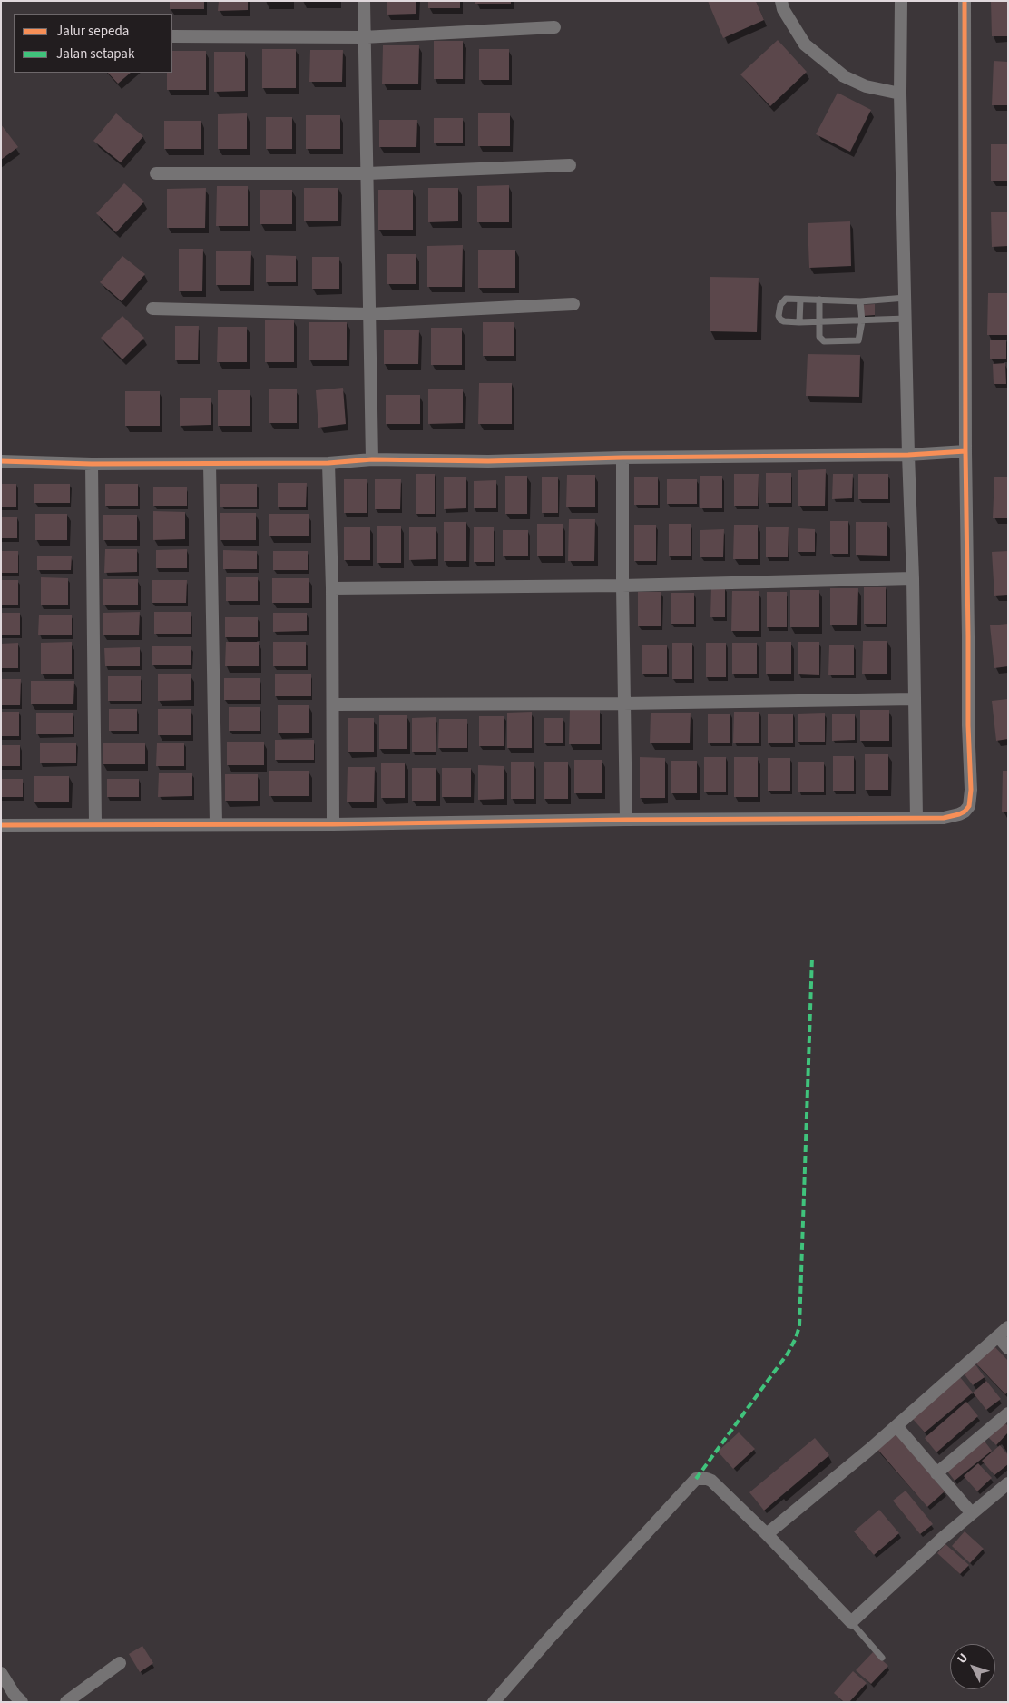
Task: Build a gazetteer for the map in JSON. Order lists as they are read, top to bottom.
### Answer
{
  "legend": ["Jalur sepeda", "Jalan setapak"],
  "north": "top left"
}
